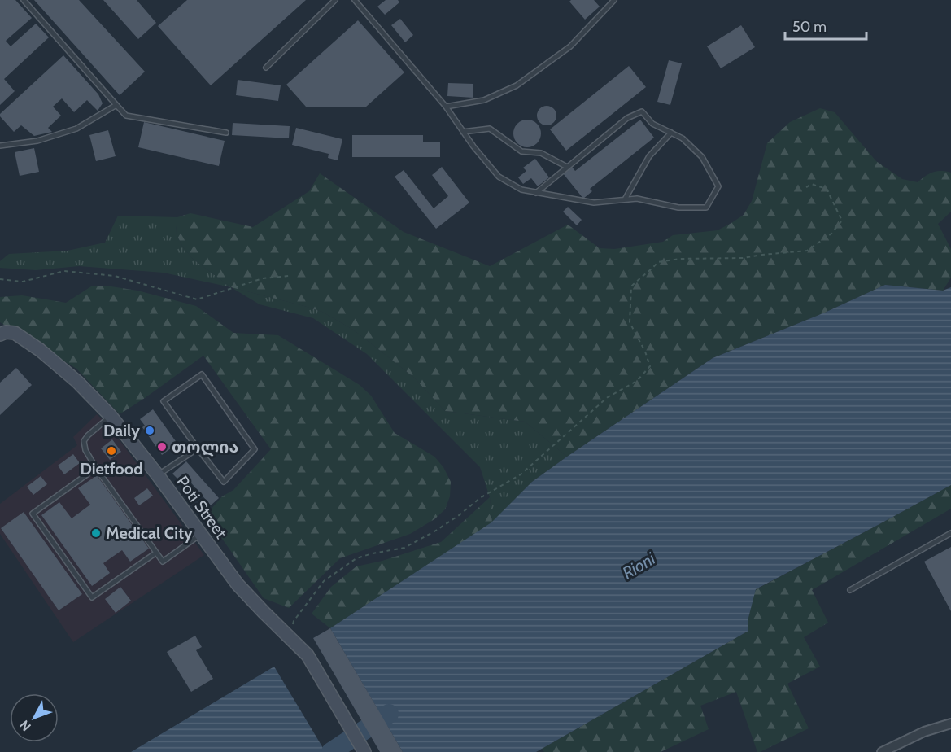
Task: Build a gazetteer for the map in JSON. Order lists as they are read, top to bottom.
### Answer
{
  "streets": {
    "street": ["Poti Street"]
  },
  "water": ["Rioni"],
  "places": [
    "Daily",
    "თოლია",
    "Dietfood",
    "Medical City"
  ],
  "scale_bar": "50 m",
  "north": "bottom left"
}
